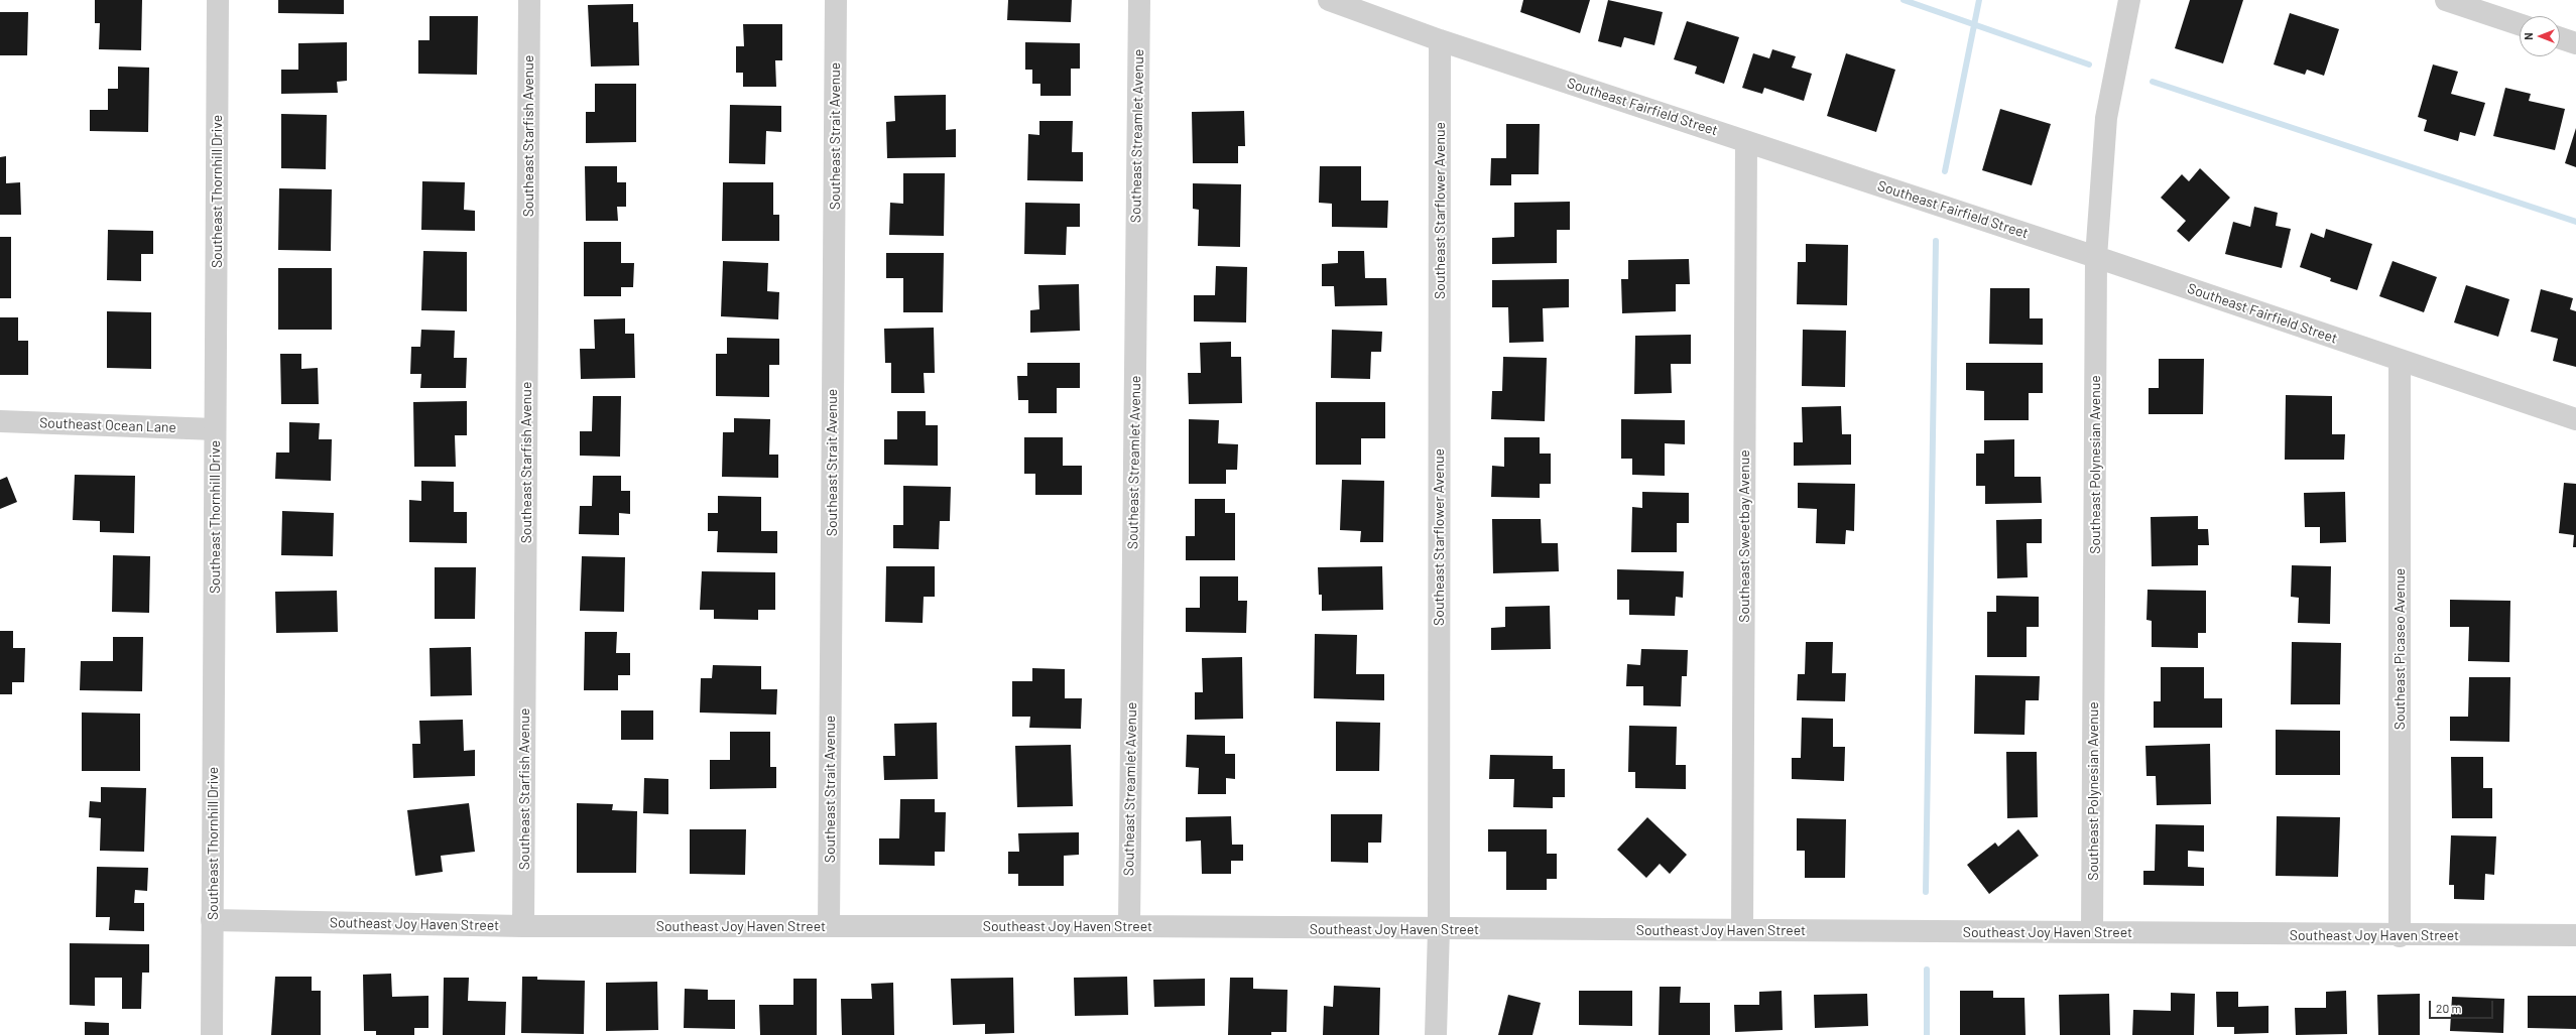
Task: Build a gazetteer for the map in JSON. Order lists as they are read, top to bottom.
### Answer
{
  "streets": {
    "street": [
      "Southeast Fairfield Street",
      "Southeast Starfish Avenue",
      "Southeast Strait Avenue",
      "Southeast Streamlet Avenue",
      "Southeast Thornhill Drive",
      "Southeast Starflower Avenue",
      "Southeast Ocean Lane",
      "Southeast Polynesian Avenue",
      "Southeast Sweetbay Avenue",
      "Southeast Picaseo Avenue",
      "Southeast Joy Haven Street"
    ]
  },
  "crossings": [
    ["Southeast Fairfield Street", "Southeast Starflower Avenue"],
    ["Southeast Fairfield Street", "Southeast Polynesian Avenue"],
    ["Southeast Fairfield Street", "Southeast Sweetbay Avenue"],
    ["Southeast Fairfield Street", "Southeast Picaseo Avenue"],
    ["Southeast Starfish Avenue", "Southeast Joy Haven Street"],
    ["Southeast Strait Avenue", "Southeast Joy Haven Street"],
    ["Southeast Streamlet Avenue", "Southeast Joy Haven Street"],
    ["Southeast Thornhill Drive", "Southeast Ocean Lane"],
    ["Southeast Thornhill Drive", "Southeast Joy Haven Street"],
    ["Southeast Starflower Avenue", "Southeast Joy Haven Street"],
    ["Southeast Polynesian Avenue", "Southeast Joy Haven Street"],
    ["Southeast Sweetbay Avenue", "Southeast Joy Haven Street"],
    ["Southeast Picaseo Avenue", "Southeast Joy Haven Street"]
  ],
  "scale_bar": "20 m",
  "north": "left"
}
